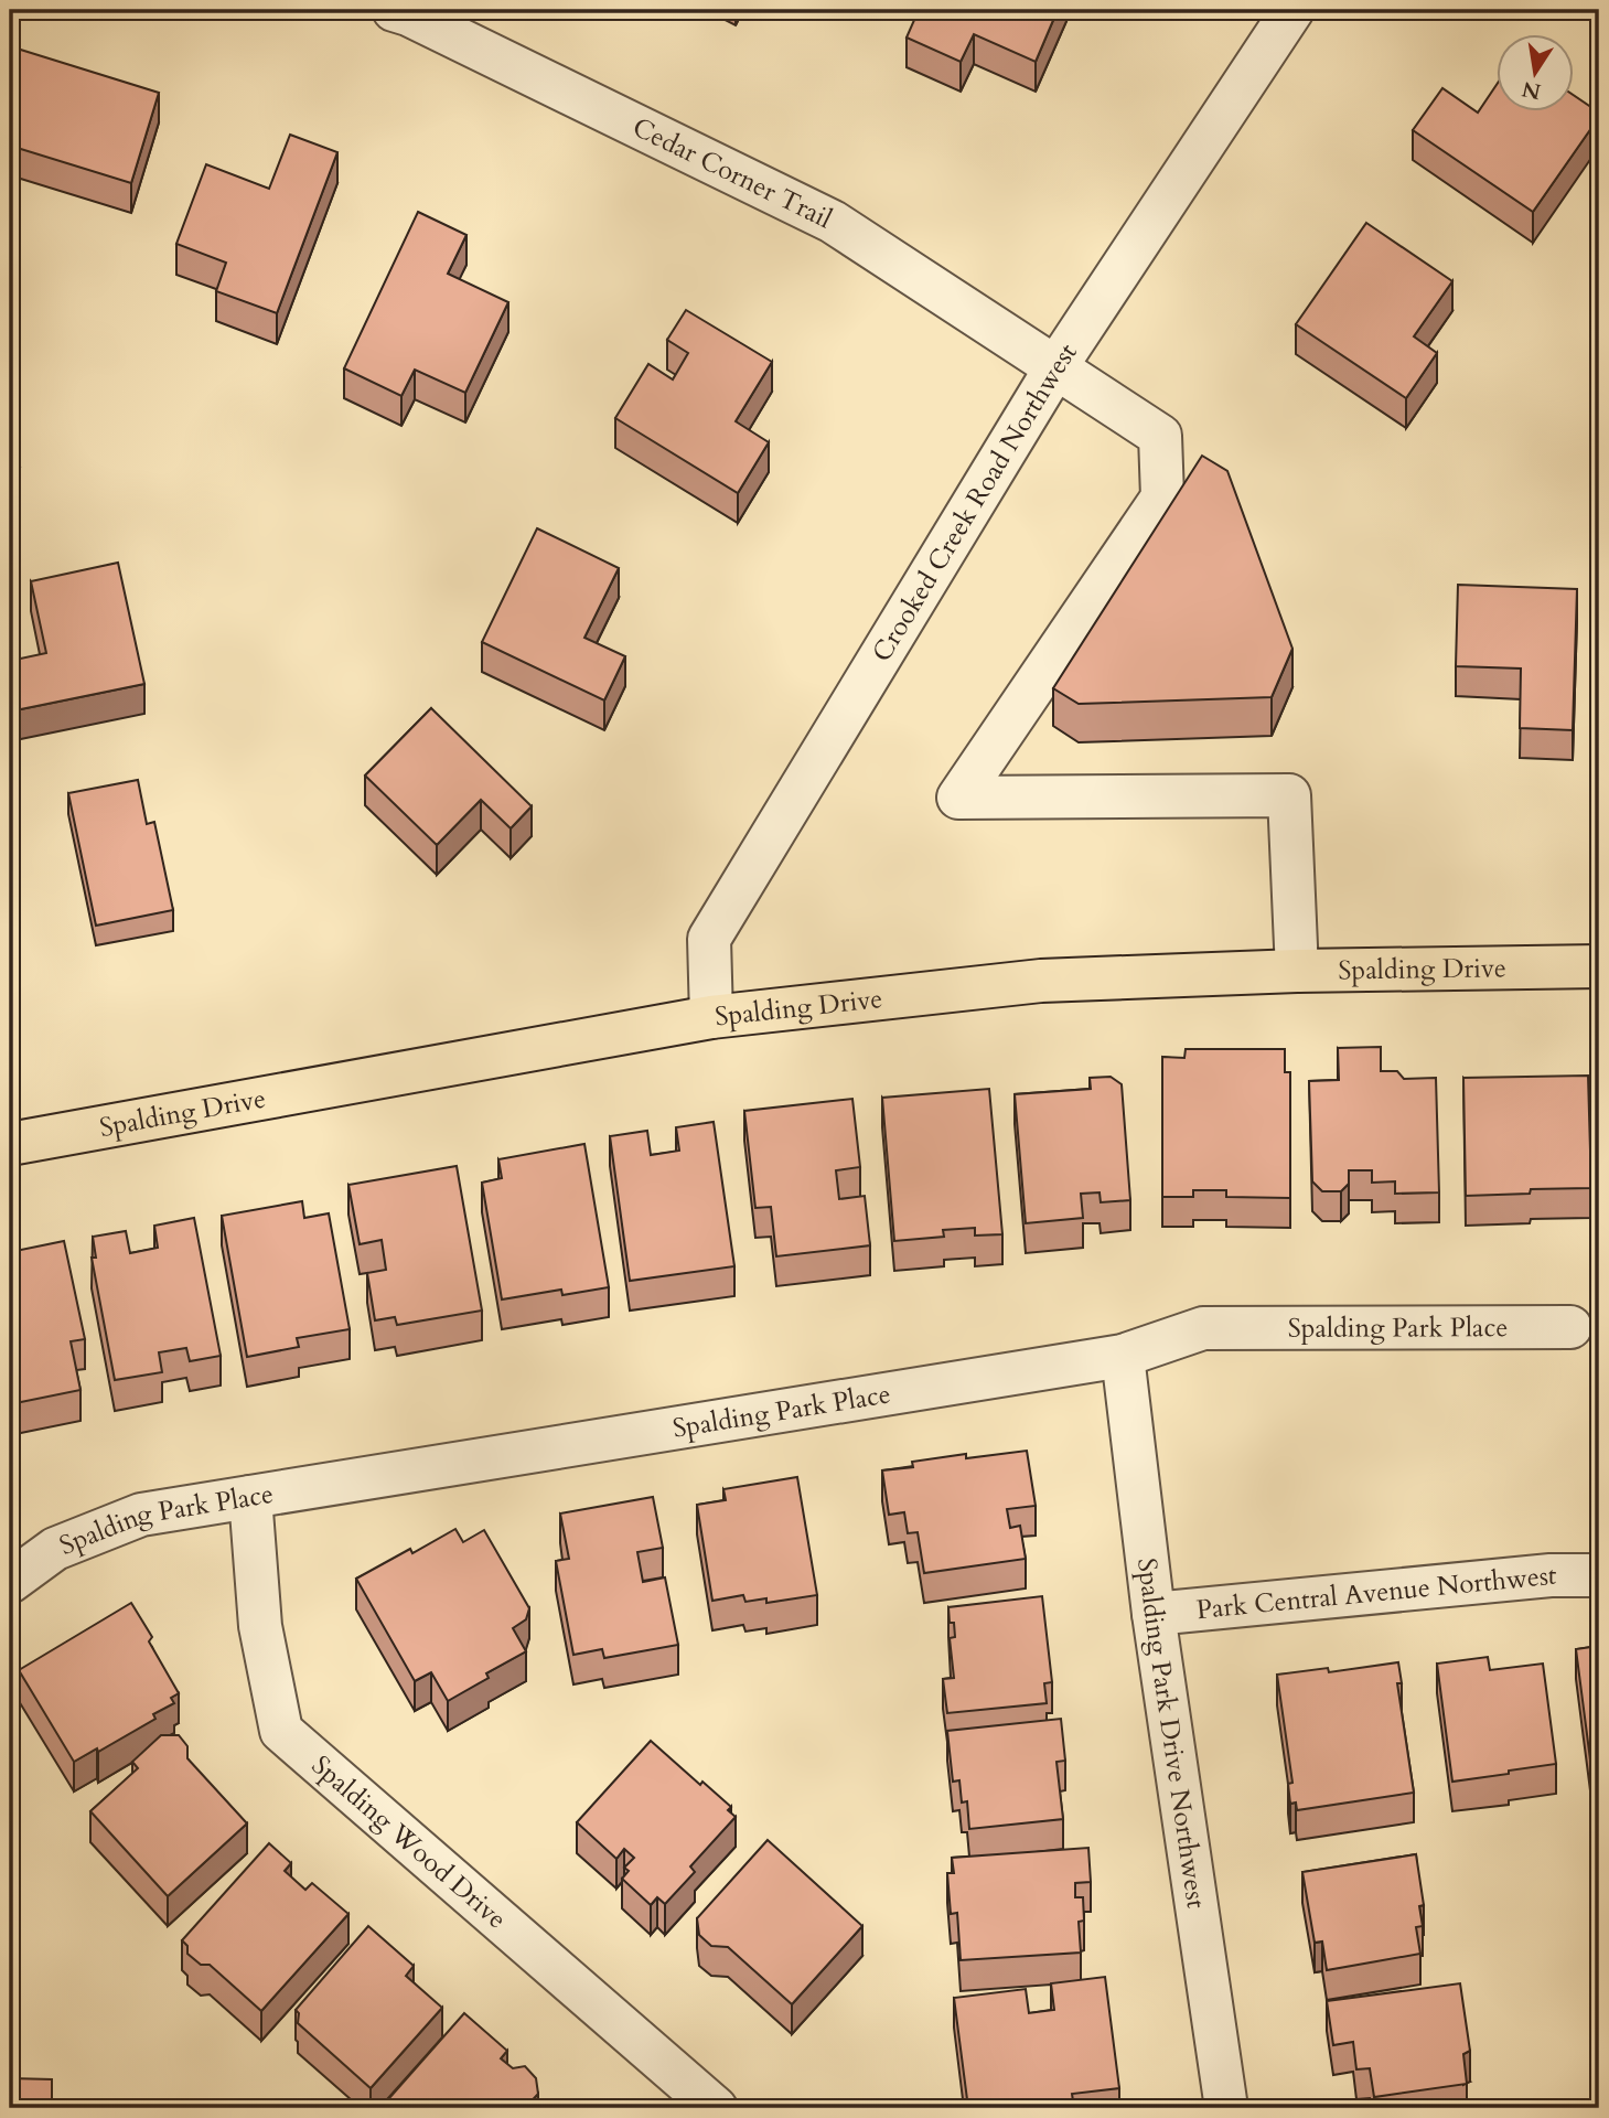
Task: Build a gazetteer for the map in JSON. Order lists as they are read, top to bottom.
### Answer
{
  "streets": {
    "main road": ["Spalding Drive"],
    "street": [
      "Cedar Corner Trail",
      "Crooked Creek Road Northwest",
      "Spalding Park Place",
      "Park Central Avenue Northwest",
      "Spalding Park Drive Northwest",
      "Spalding Wood Drive"
    ]
  },
  "crossings": [
    ["Cedar Corner Trail", "Crooked Creek Road Northwest"],
    ["Cedar Corner Trail", "Spalding Drive"],
    ["Crooked Creek Road Northwest", "Spalding Drive"],
    ["Spalding Park Place", "Spalding Park Drive Northwest"],
    ["Spalding Park Place", "Spalding Wood Drive"],
    ["Park Central Avenue Northwest", "Spalding Park Drive Northwest"]
  ],
  "north": "bottom"
}
